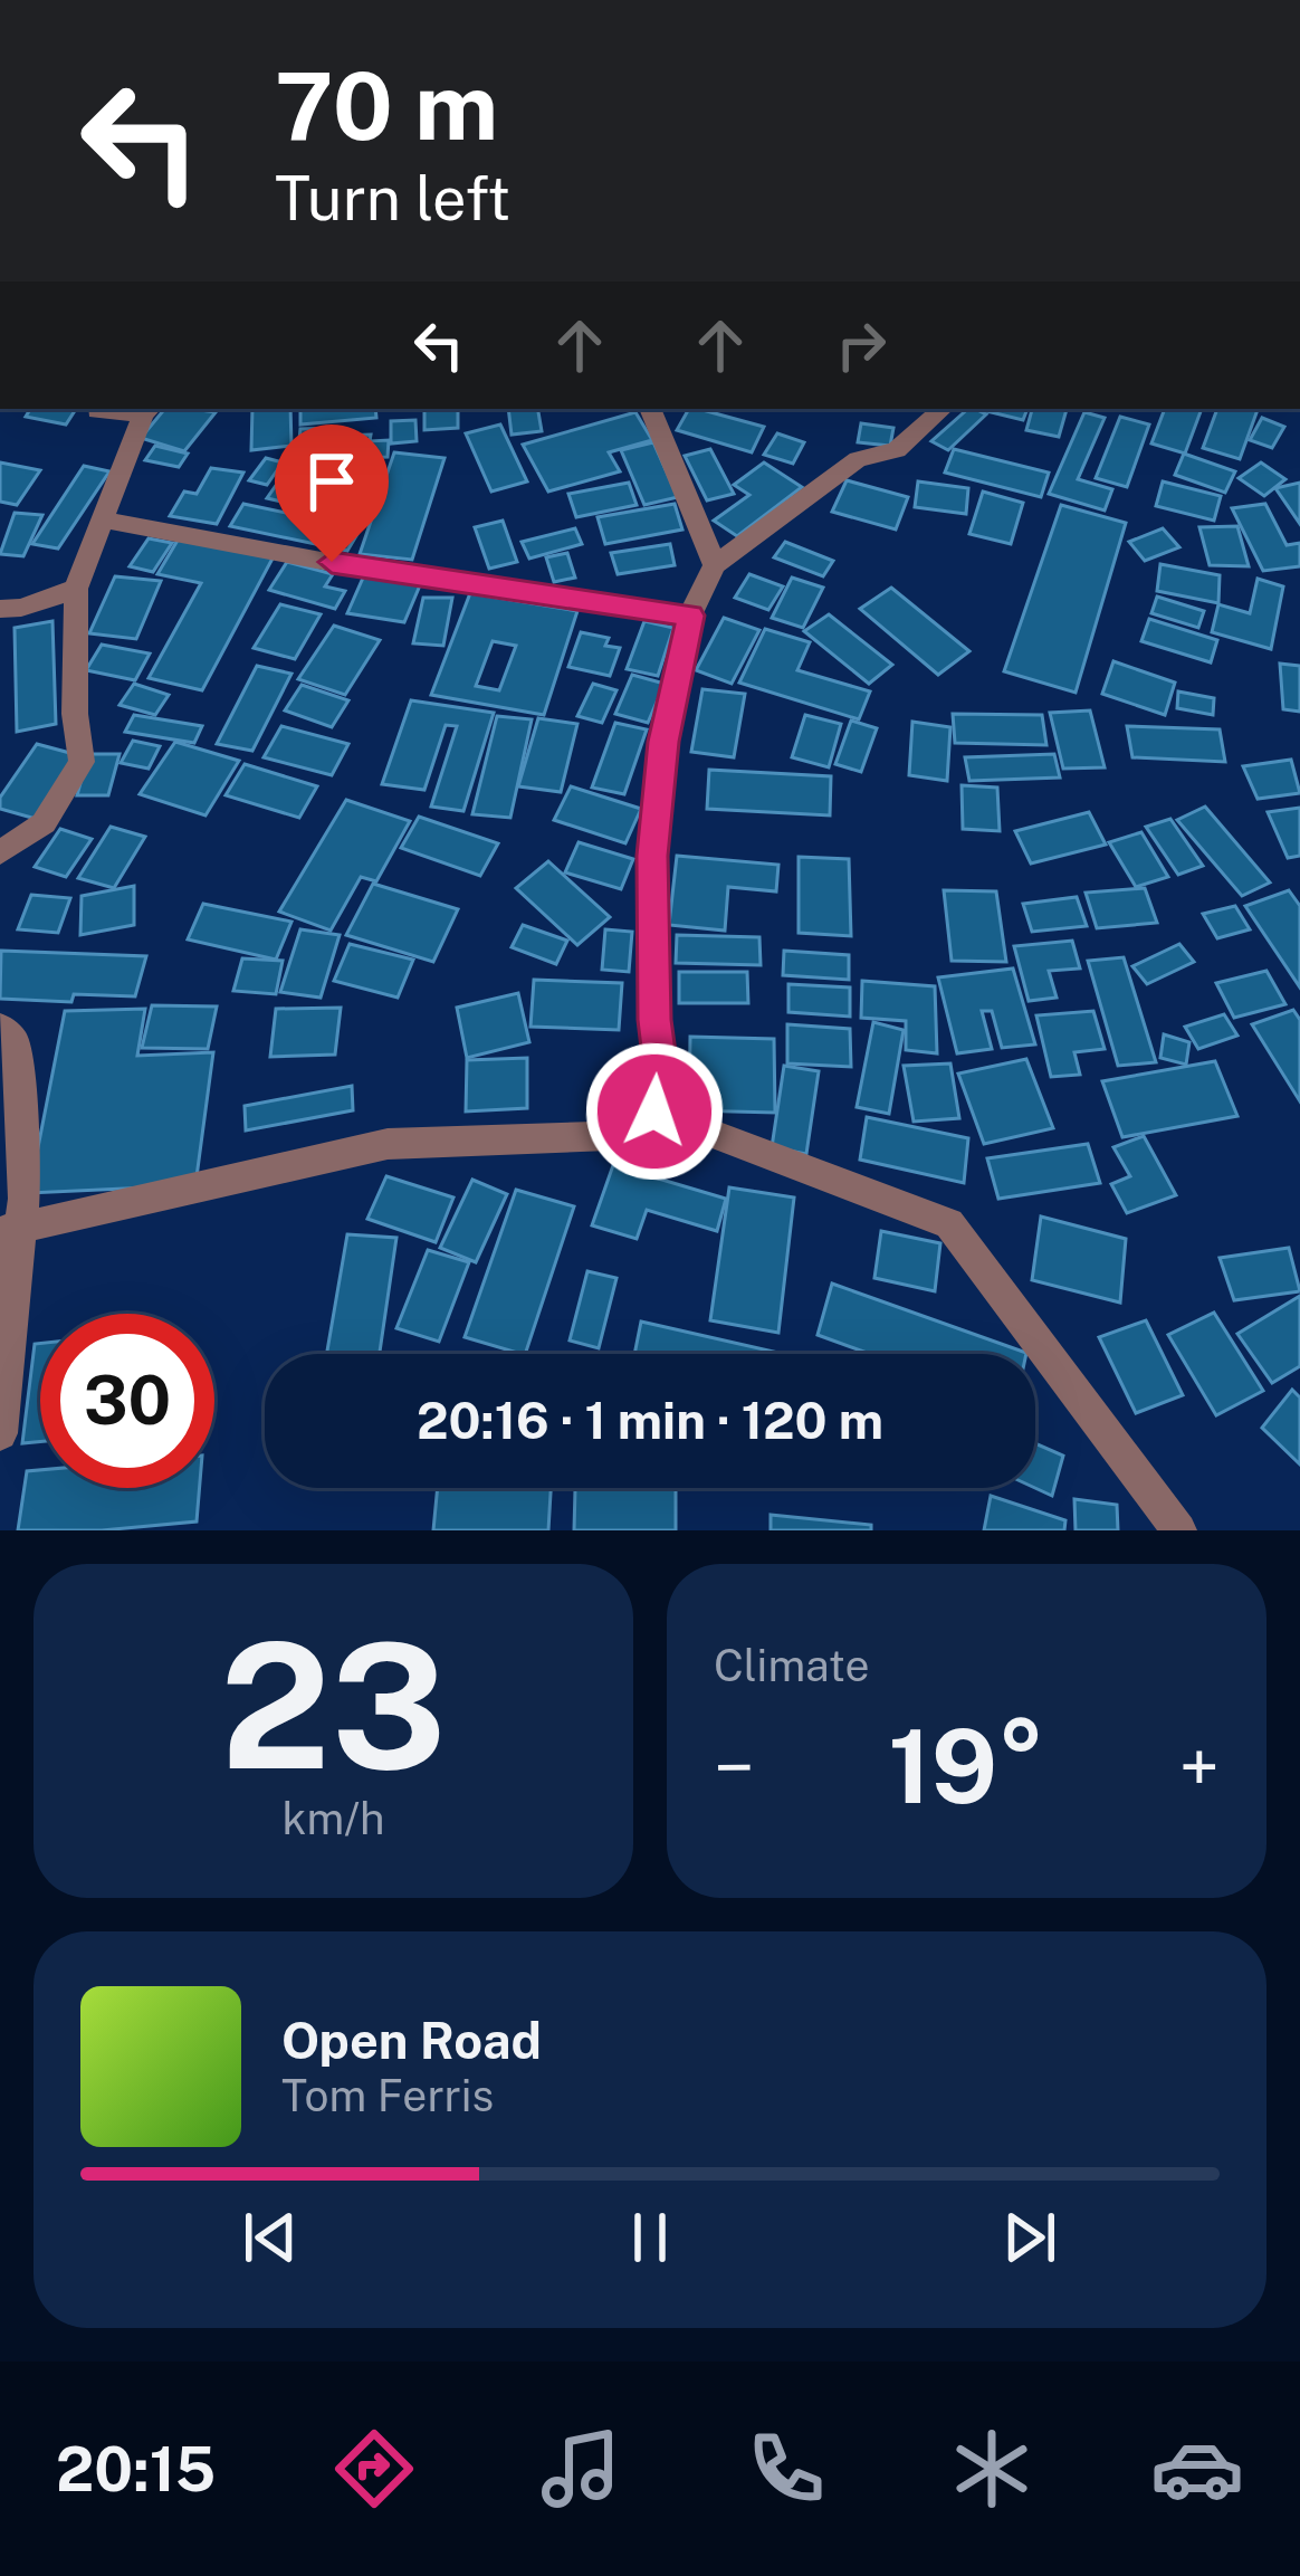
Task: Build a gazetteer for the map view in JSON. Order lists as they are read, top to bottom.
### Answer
{
  "page": {
    "turn": ["70 m", "Turn left"],
    "limit": "30",
    "trip": "20:16 · 1 min · 120 m",
    "tile": [
      ["23", "km/h"],
      "Climate"
    ],
    "heat": ["−", "19°", "+"],
    "song": ["Open Road", "Tom Ferris"],
    "tabs": "20:15"
  }
}
